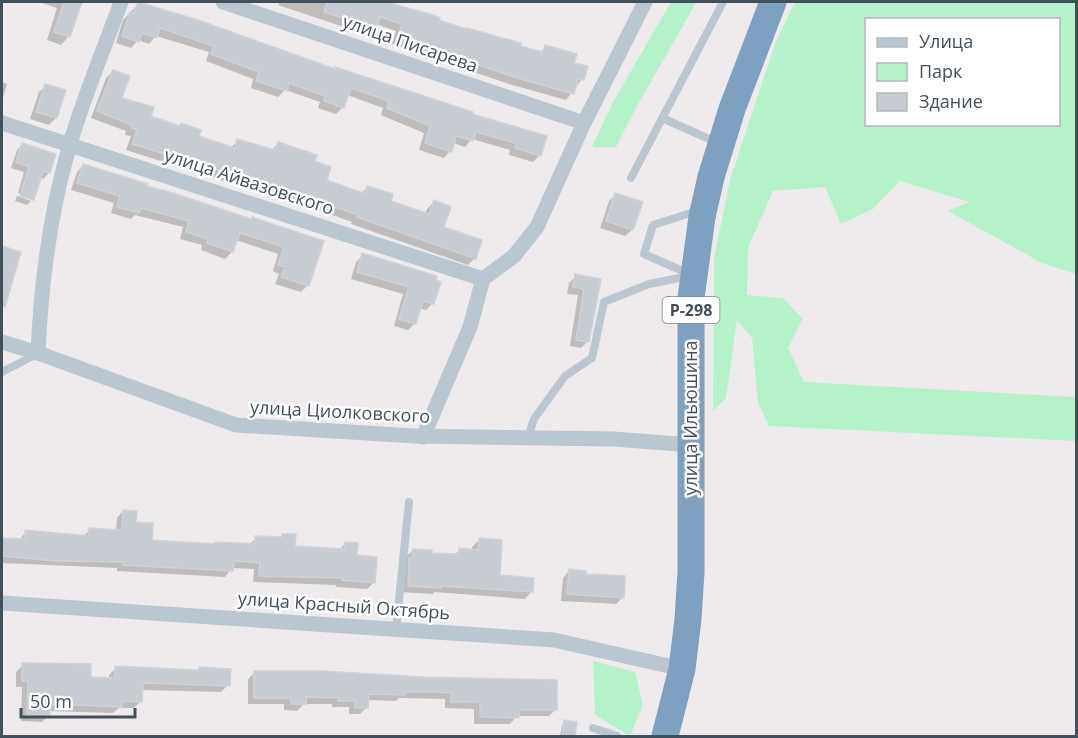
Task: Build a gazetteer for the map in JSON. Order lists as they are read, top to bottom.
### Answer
{
  "streets": {
    "highway": ["Р-298", "улица Ильюшина"],
    "street": [
      "улица Писарева",
      "улица Айвазовского",
      "улица Циолковского",
      "улица Красный Октябрь"
    ]
  },
  "crossings": [
    ["улица Циолковского", "улица Ильюшина"],
    ["улица Ильюшина", "улица Красный Октябрь"]
  ],
  "legend": ["Улица", "Парк", "Здание"],
  "scale_bar": "50 m"
}
